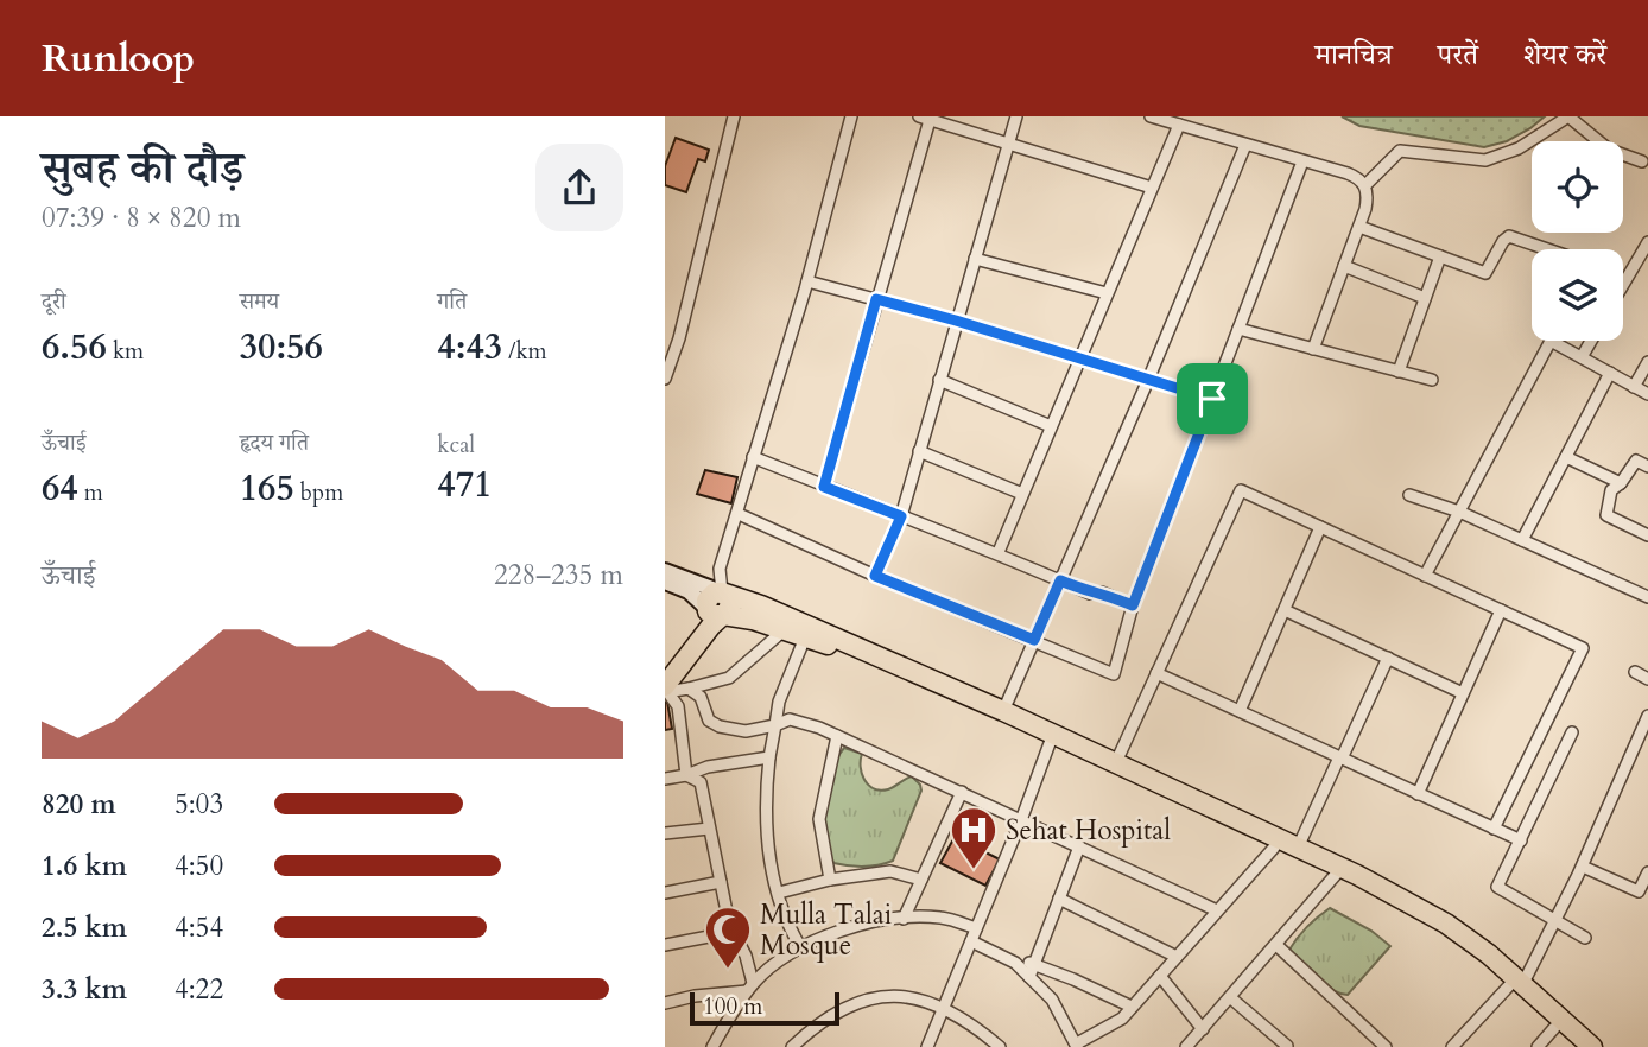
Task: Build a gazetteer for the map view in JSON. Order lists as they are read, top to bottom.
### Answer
{
  "places": {
    "hospital": ["Sehat Hospital"],
    "mosque": ["Mulla Talai Mosque"]
  },
  "scale_bar": "100 m",
  "page": {
    "header": "Runloop",
    "nav": ["मानचित्र", "परतें", "शेयर करें"],
    "heading": ["सुबह की दौड़", "07:39 · 8 × 820 m"],
    "stats": [
      ["दूरी", "6.56 km"],
      ["समय", "30:56"],
      ["गति", "4:43 /km"],
      ["ऊँचाई", "64 m"],
      ["हृदय गति", "165 bpm"],
      ["kcal", "471"]
    ],
    "chart": ["ऊँचाई", "228–235 m"],
    "list": [
      {
        "name": "820 m",
        "note": "5:03"
      },
      {
        "name": "1.6 km",
        "note": "4:50"
      },
      {
        "name": "2.5 km",
        "note": "4:54"
      },
      {
        "name": "3.3 km",
        "note": "4:22"
      }
    ],
    "scale": "100 m"
  }
}
